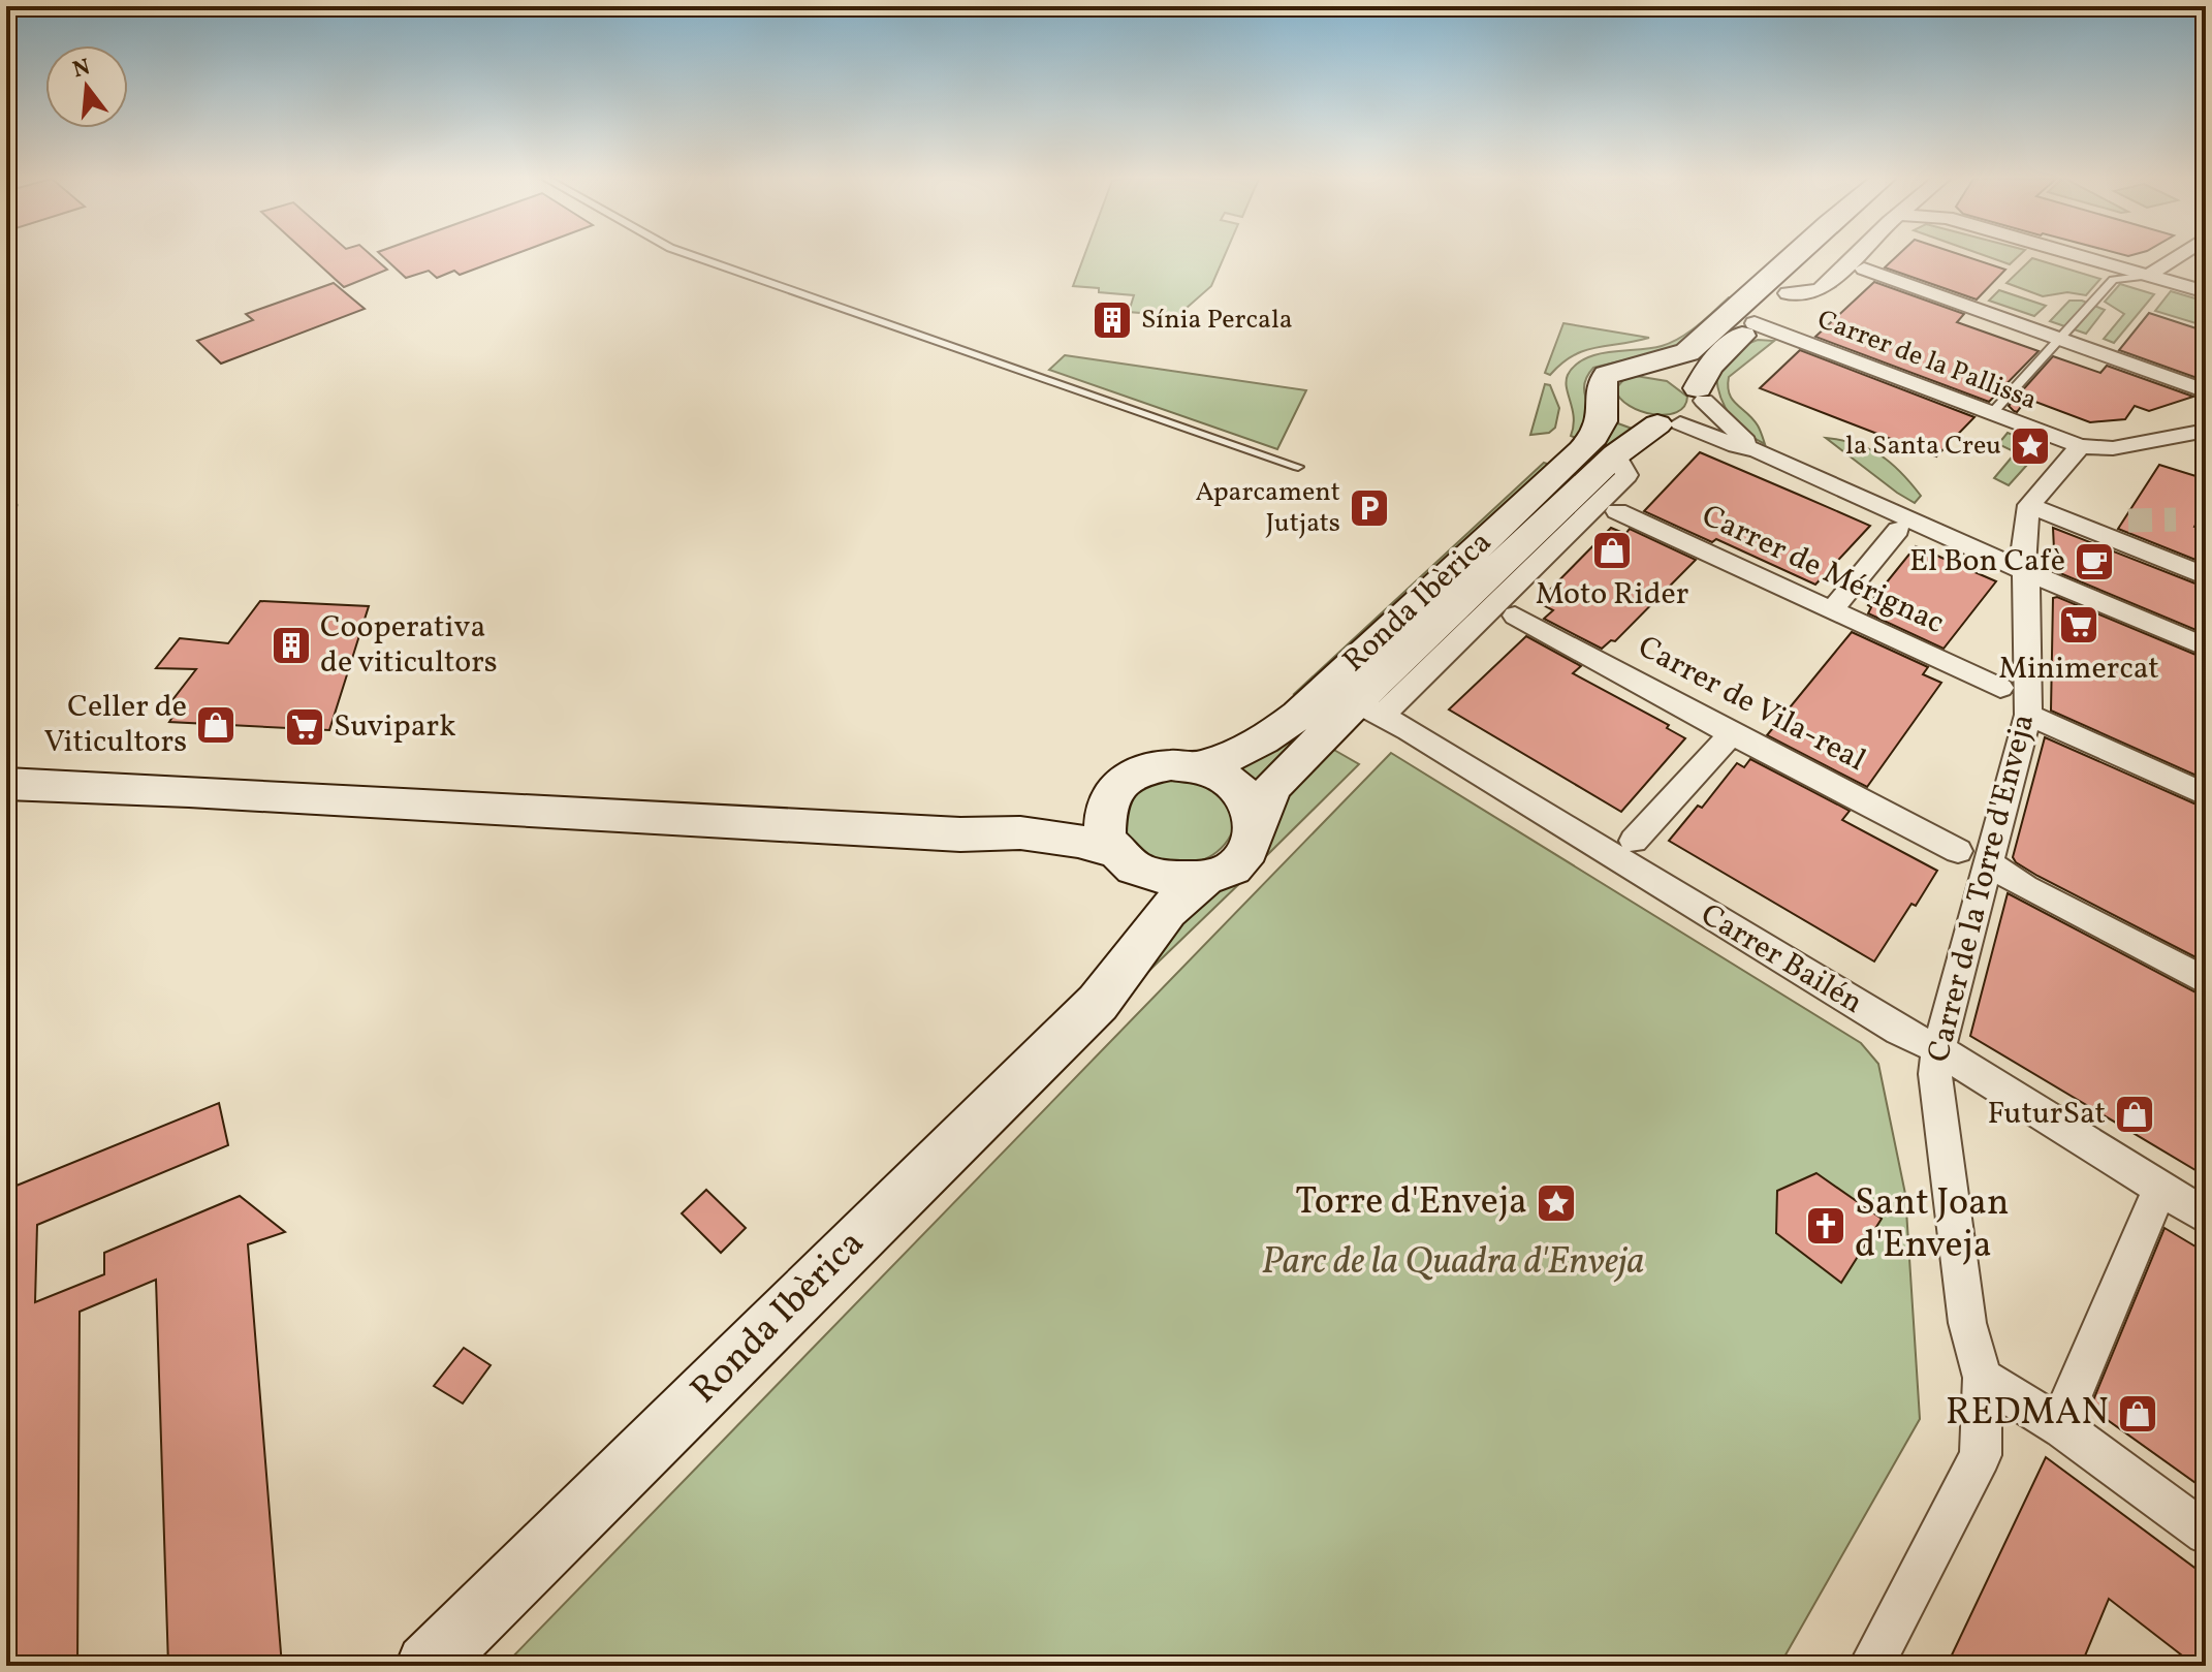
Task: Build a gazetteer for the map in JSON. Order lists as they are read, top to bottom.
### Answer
{
  "streets": {
    "street": [
      "Carrer de la Pallissa",
      "Carrer de Mérignac",
      "Ronda Ibèrica",
      "Carrer de Vila-real",
      "Carrer de la Torre d'Enveja",
      "Carrer Bailén"
    ]
  },
  "crossings": [
    ["Carrer de la Pallissa", "Ronda Ibèrica"],
    ["Ronda Ibèrica", "Carrer Bailén"],
    ["Carrer de Vila-real", "Carrer de la Torre d'Enveja"],
    ["Carrer de la Torre d'Enveja", "Carrer Bailén"]
  ],
  "parks": ["Parc de la Quadra d'Enveja"],
  "places": {
    "building": ["Sínia Percala", "Cooperativa de viticultors"],
    "place": ["la Santa Creu", "Torre d'Enveja"],
    "parking": ["Aparcament Jutjats"],
    "shop": [
      "Moto Rider",
      "Celler de Viticultors",
      "FuturSat",
      "REDMAN"
    ],
    "cafe": ["El Bon Cafè"],
    "supermarket": ["Minimercat", "Suvipark"],
    "church": ["Sant Joan d'Enveja"]
  },
  "north": "top"
}
